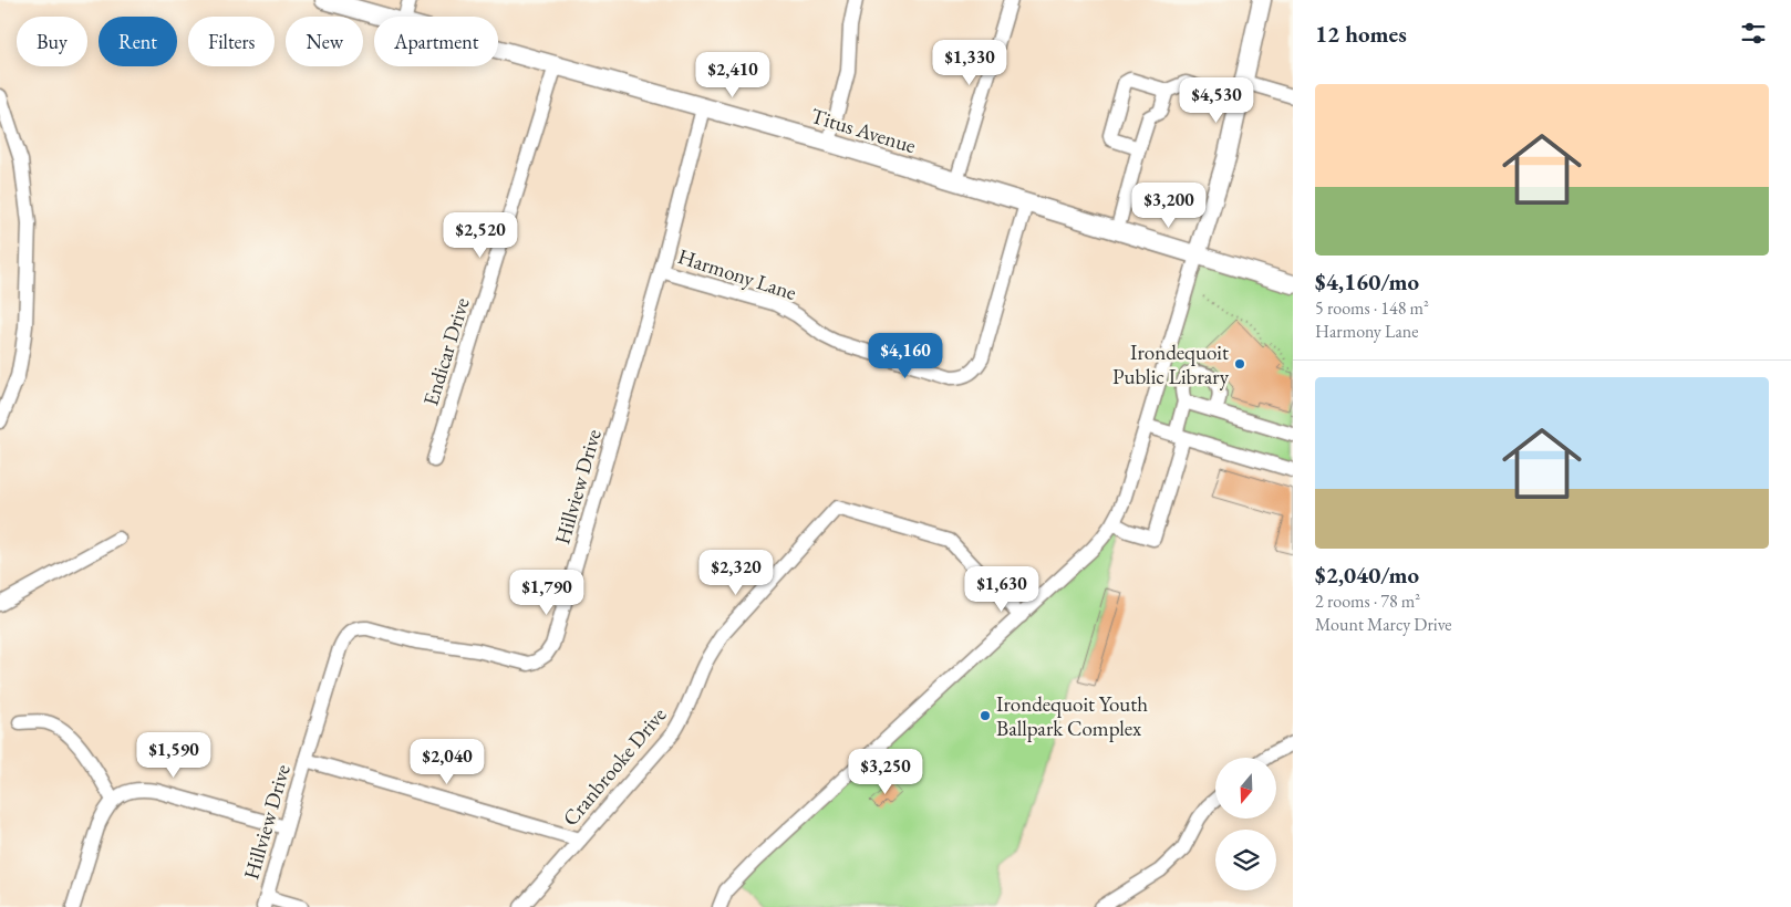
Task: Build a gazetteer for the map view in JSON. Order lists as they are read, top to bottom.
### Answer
{
  "streets": {
    "main road": ["Titus Avenue"],
    "street": [
      "Harmony Lane",
      "Endicar Drive",
      "Hillview Drive",
      "Cranbrooke Drive"
    ]
  },
  "crossings": [
    ["Titus Avenue", "Harmony Lane"],
    ["Titus Avenue", "Endicar Drive"],
    ["Titus Avenue", "Hillview Drive"],
    ["Harmony Lane", "Hillview Drive"]
  ],
  "places": ["Irondequoit Public Library", "Irondequoit Youth Ballpark Complex"],
  "north": "bottom",
  "page": {
    "heading": "12 homes",
    "chip": [
      "Buy",
      "Rent",
      "Filters",
      "New",
      "Apartment"
    ],
    "price": [
      "$1,330",
      "$2,410",
      "$4,530",
      "$3,200",
      "$2,520",
      "$4,160",
      "$2,320",
      "$1,630",
      "$1,790",
      "$1,590",
      "$2,040",
      "$3,250"
    ],
    "list": [
      {
        "name": "$4,160/mo",
        "note": "5 rooms · 148 m² · Harmony Lane"
      },
      {
        "name": "$2,040/mo",
        "note": "2 rooms · 78 m² · Mount Marcy Drive"
      }
    ]
  }
}
